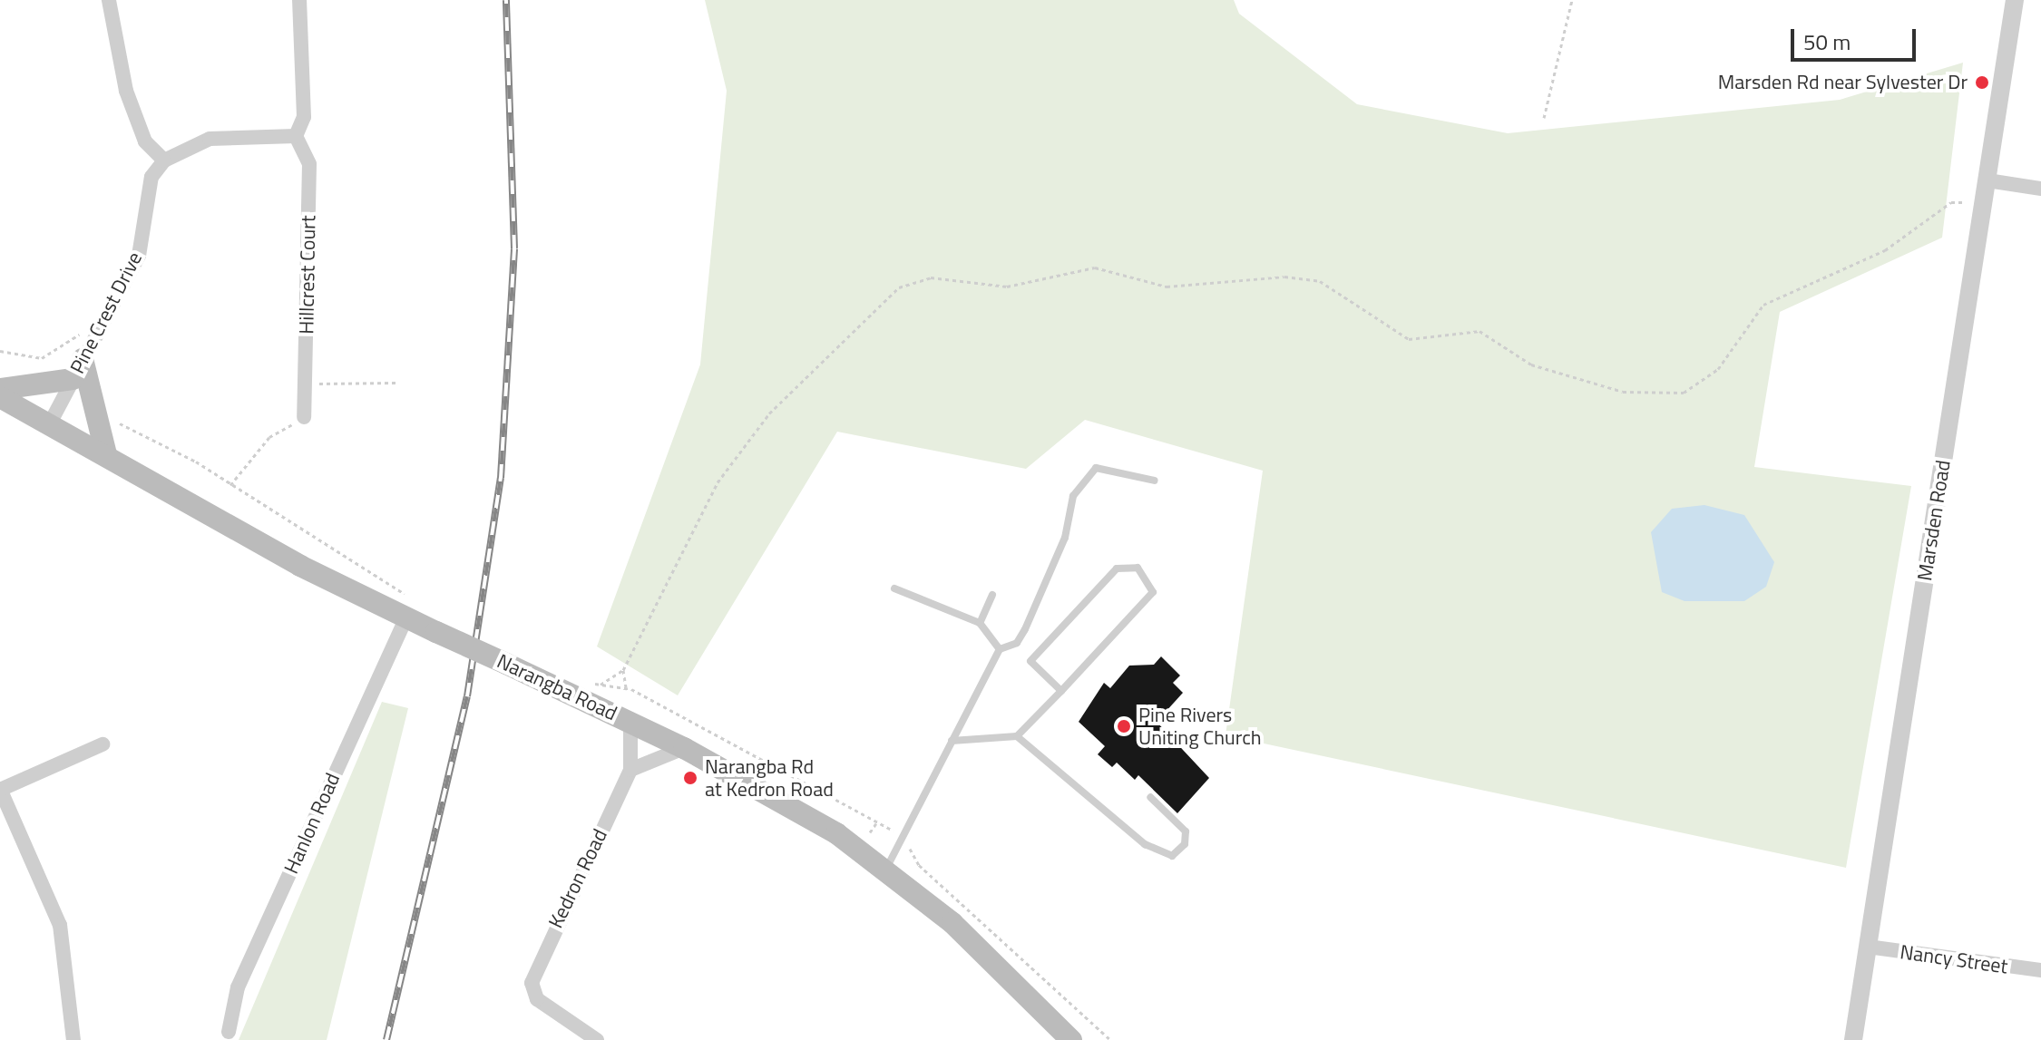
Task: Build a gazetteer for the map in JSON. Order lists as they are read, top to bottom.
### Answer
{
  "streets": {
    "main road": ["Narangba Road"],
    "street": [
      "Hillcrest Court",
      "Pine Crest Drive",
      "Marsden Road",
      "Hanlon Road",
      "Kedron Road",
      "Nancy Street"
    ]
  },
  "crossings": [
    ["Pine Crest Drive", "Narangba Road"],
    ["Marsden Road", "Nancy Street"],
    ["Narangba Road", "Hanlon Road"],
    ["Narangba Road", "Kedron Road"]
  ],
  "places": ["Marsden Rd near Sylvester Dr", "Pine Rivers Uniting Church", "Narangba Rd at Kedron Road"],
  "scale_bar": "50 m"
}
